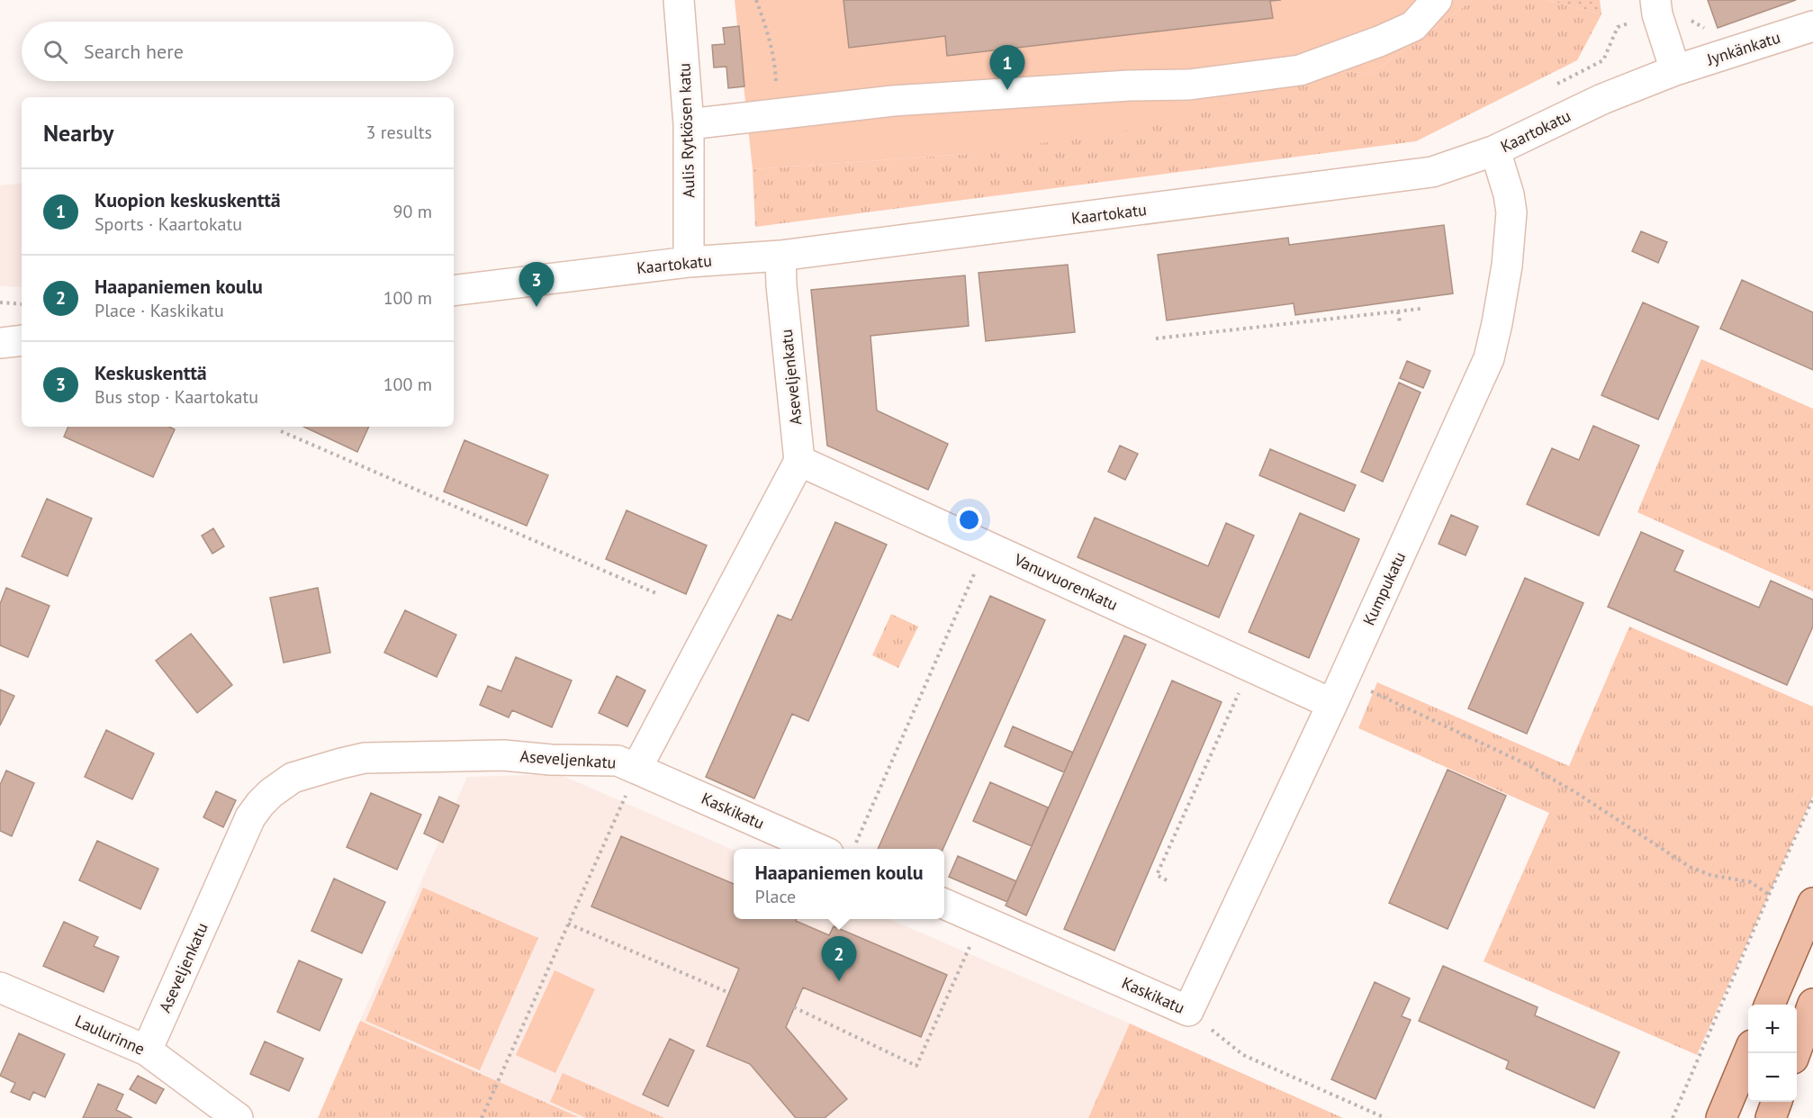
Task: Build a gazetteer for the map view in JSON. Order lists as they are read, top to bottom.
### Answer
{
  "streets": {
    "street": [
      "Jynkänkatu",
      "Aulis Rytkösen katu",
      "Kaartokatu",
      "Aseveljenkatu",
      "Vanuvuorenkatu",
      "Kumpukatu",
      "Kaskikatu",
      "Laulurinne"
    ]
  },
  "crossings": [
    ["Jynkänkatu", "Kaartokatu"],
    ["Aulis Rytkösen katu", "Kaartokatu"],
    ["Kaartokatu", "Aseveljenkatu"],
    ["Kaartokatu", "Kumpukatu"],
    ["Aseveljenkatu", "Vanuvuorenkatu"],
    ["Aseveljenkatu", "Kaskikatu"],
    ["Aseveljenkatu", "Laulurinne"],
    ["Vanuvuorenkatu", "Kumpukatu"],
    ["Kumpukatu", "Kaskikatu"]
  ],
  "page": {
    "search": "Search here",
    "pins": ["1", "3", "2"],
    "heading": ["Nearby", "3 results"],
    "list": [
      {
        "mark": "1",
        "name": "Kuopion keskuskenttä",
        "note": "Sports · Kaartokatu",
        "value": "90 m"
      },
      {
        "mark": "2",
        "name": "Haapaniemen koulu",
        "note": "Place · Kaskikatu",
        "value": "100 m"
      },
      {
        "mark": "3",
        "name": "Keskuskenttä",
        "note": "Bus stop · Kaartokatu",
        "value": "100 m"
      }
    ],
    "popup": ["Haapaniemen koulu", "Place"],
    "map_buttons": ["+", "−"]
  }
}
